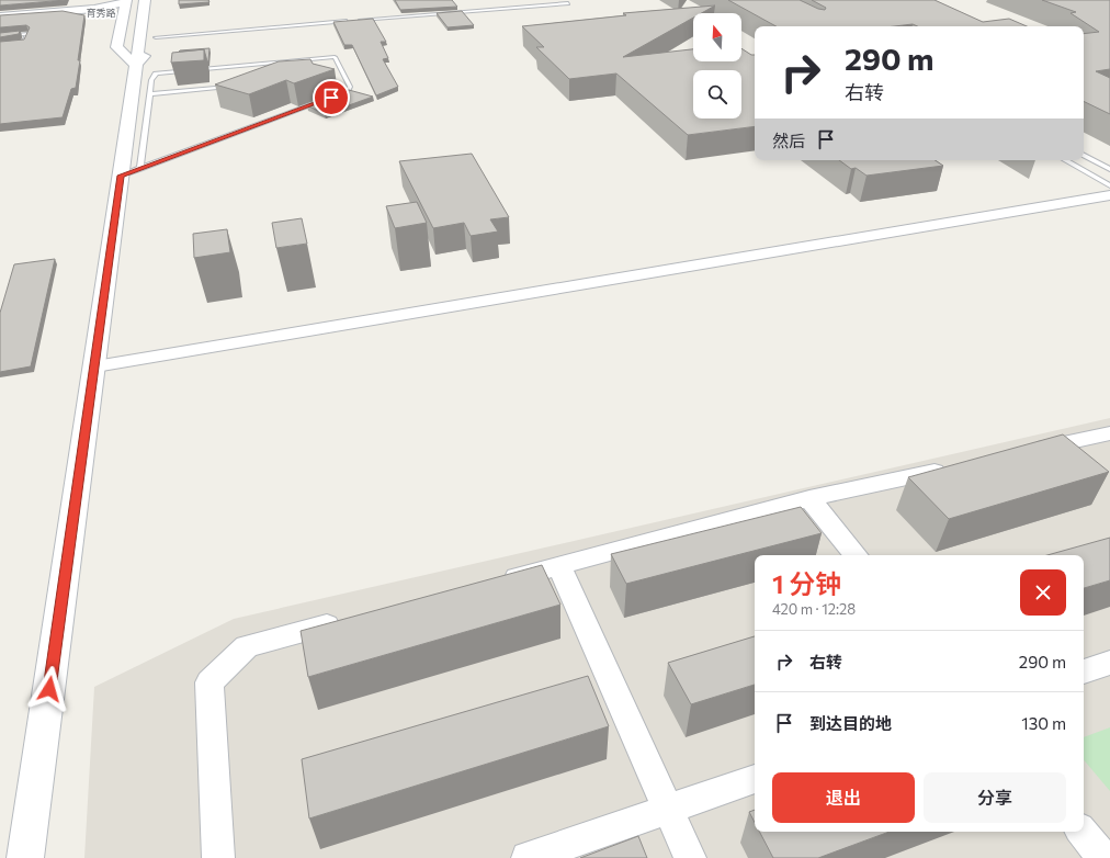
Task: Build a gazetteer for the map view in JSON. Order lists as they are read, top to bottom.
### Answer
{
  "streets": {
    "street": ["育秀路"]
  },
  "north": "top",
  "page": {
    "turn": ["290 m", "右转"],
    "then": "然后",
    "heading": ["1 分钟", "420 m · 12:28"],
    "list": [
      {
        "name": "右转",
        "value": "290 m"
      },
      {
        "name": "到达目的地",
        "value": "130 m"
      }
    ],
    "buttons": ["退出", "分享"]
  }
}
